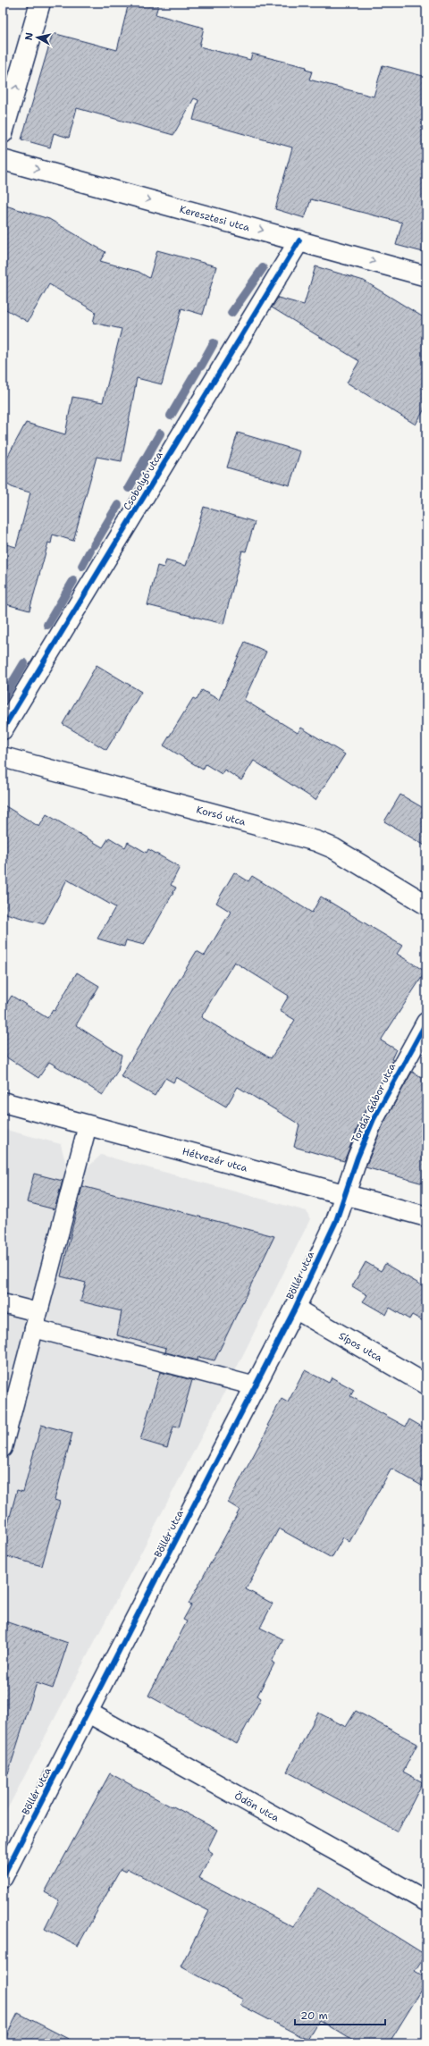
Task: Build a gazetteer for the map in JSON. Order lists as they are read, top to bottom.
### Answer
{
  "streets": {
    "street": [
      "Keresztesi utca",
      "Csobolyó utca",
      "Korsó utca",
      "Tordai Gábor utca",
      "Hétvezér utca",
      "Böllér utca",
      "Sípos utca",
      "Ödön utca"
    ]
  },
  "crossings": [
    ["Keresztesi utca", "Csobolyó utca"],
    ["Tordai Gábor utca", "Hétvezér utca"],
    ["Tordai Gábor utca", "Böllér utca"],
    ["Hétvezér utca", "Böllér utca"],
    ["Böllér utca", "Sípos utca"],
    ["Böllér utca", "Ödön utca"]
  ],
  "one_way": ["Keresztesi utca"],
  "scale_bar": "20 m",
  "north": "left"
}
